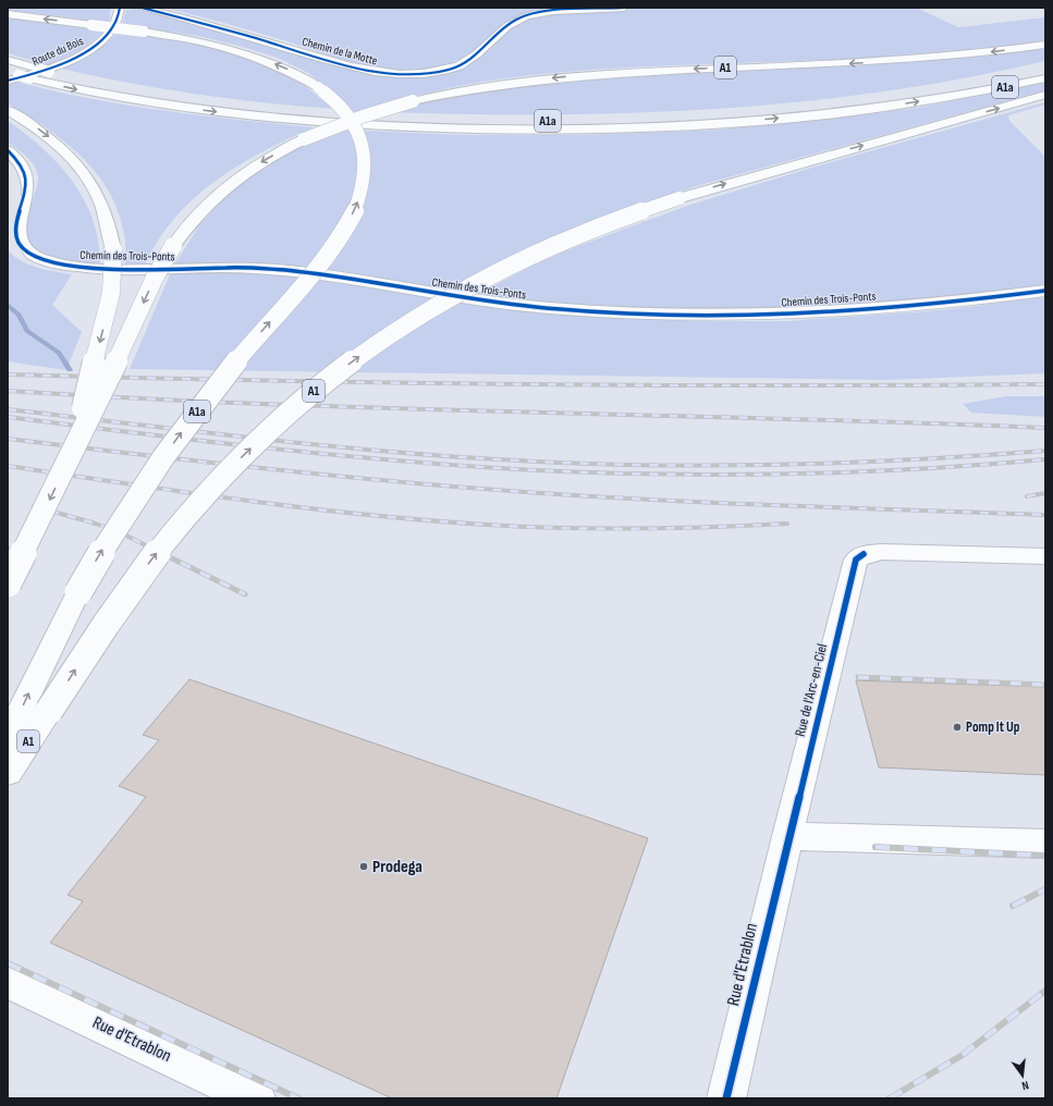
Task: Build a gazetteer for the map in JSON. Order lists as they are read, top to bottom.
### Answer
{
  "streets": {
    "main road": [
      "Route du Bois",
      "Chemin de la Motte",
      "A1",
      "A1a",
      "Chemin des Trois-Ponts",
      "Rue de l'Arc-en-Ciel",
      "Rue d'Etrablon"
    ]
  },
  "crossings": [
    ["Rue de l'Arc-en-Ciel", "Rue d'Etrablon"]
  ],
  "places": ["Pomp It Up", "Prodega"],
  "north": "bottom"
}
